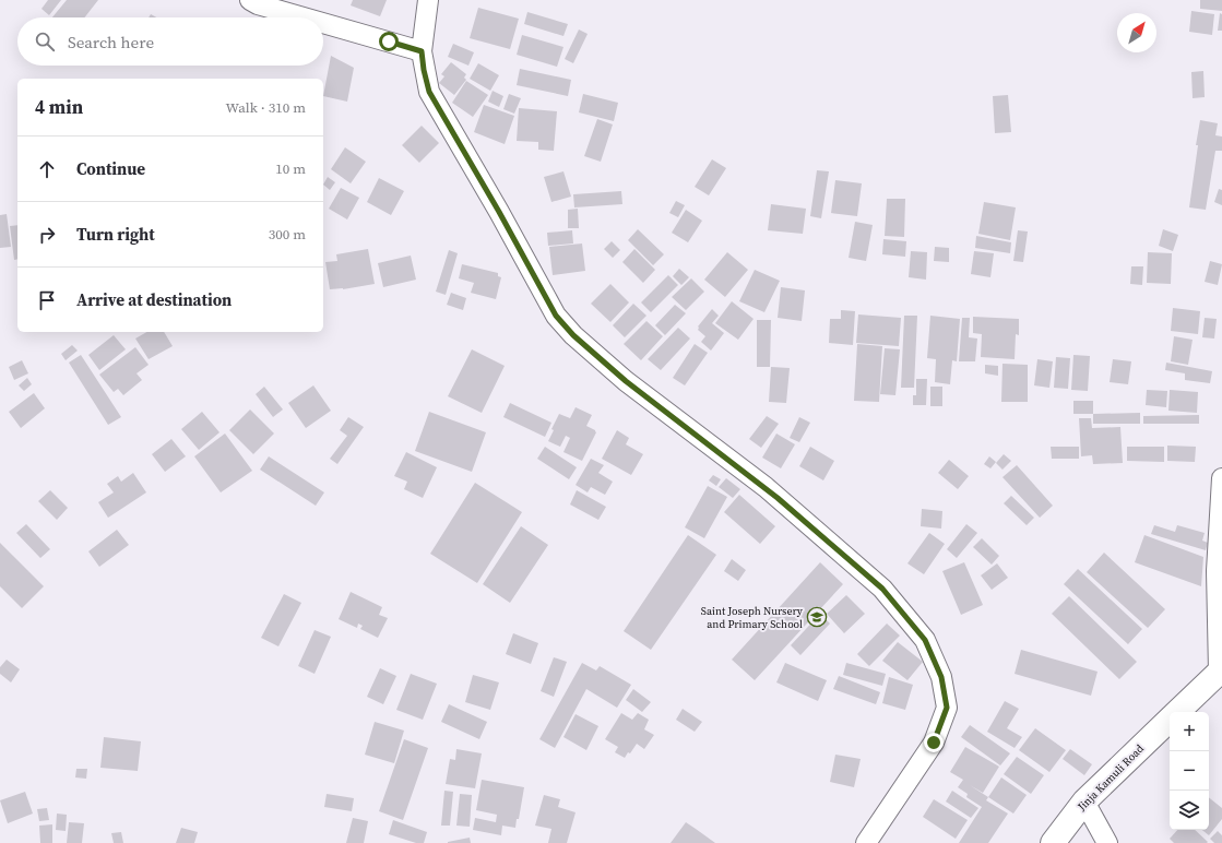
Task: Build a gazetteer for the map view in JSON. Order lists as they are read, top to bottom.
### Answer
{
  "streets": {
    "main road": ["Jinja Kamuli Road"]
  },
  "places": {
    "school or university": ["Saint Joseph Nursery and Primary School"]
  },
  "north": "top right",
  "page": {
    "search": "Search here",
    "heading": ["4 min", "Walk · 310 m"],
    "list": [
      ["Continue", "10 m"],
      ["Turn right", "300 m"],
      "Arrive at destination"
    ],
    "map_buttons": ["+", "−"]
  }
}
